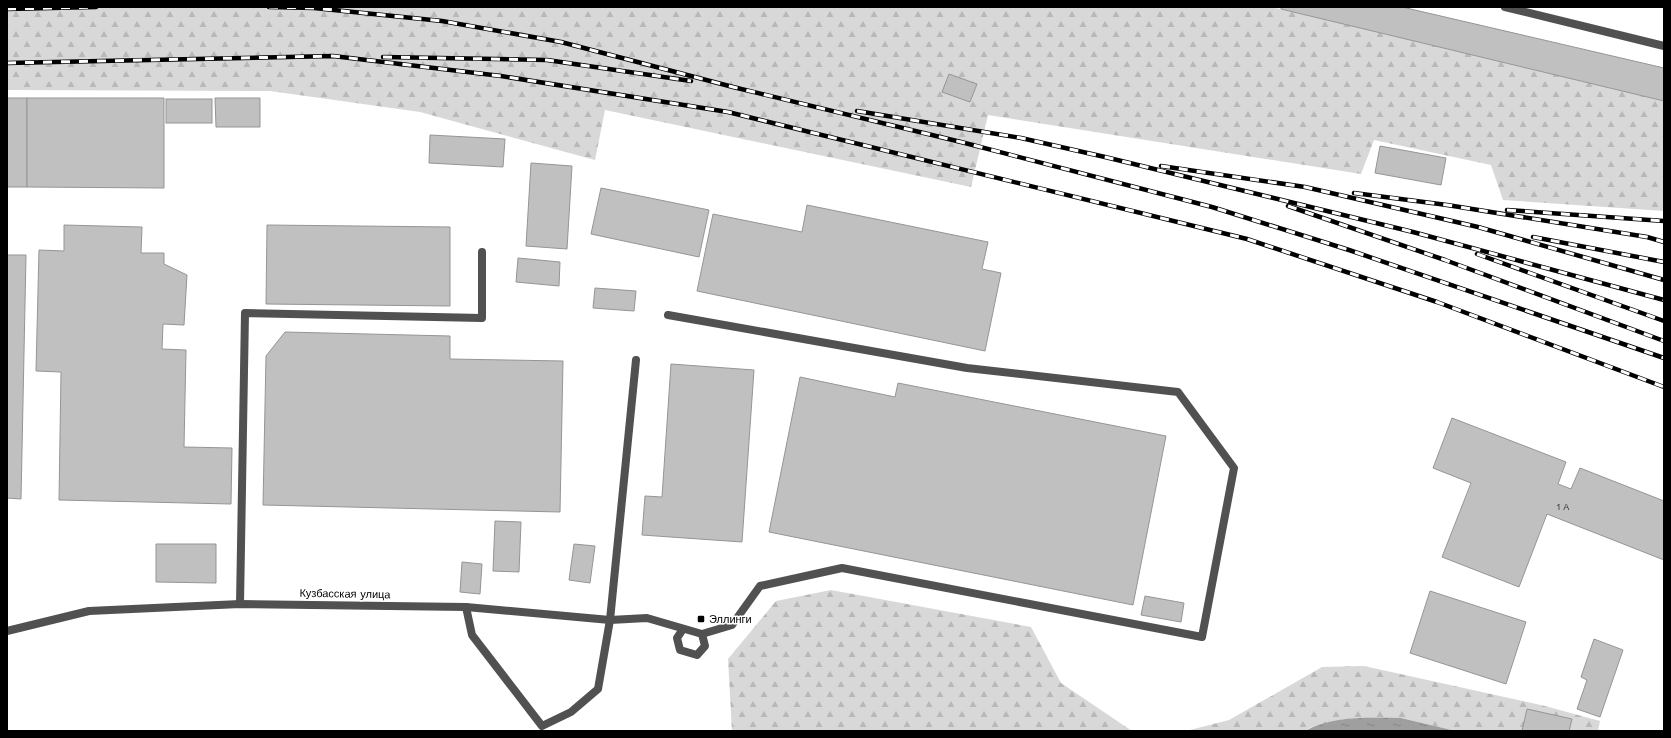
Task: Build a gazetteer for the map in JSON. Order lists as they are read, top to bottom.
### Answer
{
  "streets": {
    "street": ["Кузбасская улица"]
  },
  "places": {
    "transit": ["Эллинги"]
  },
  "house_numbers": ["1 А"]
}
